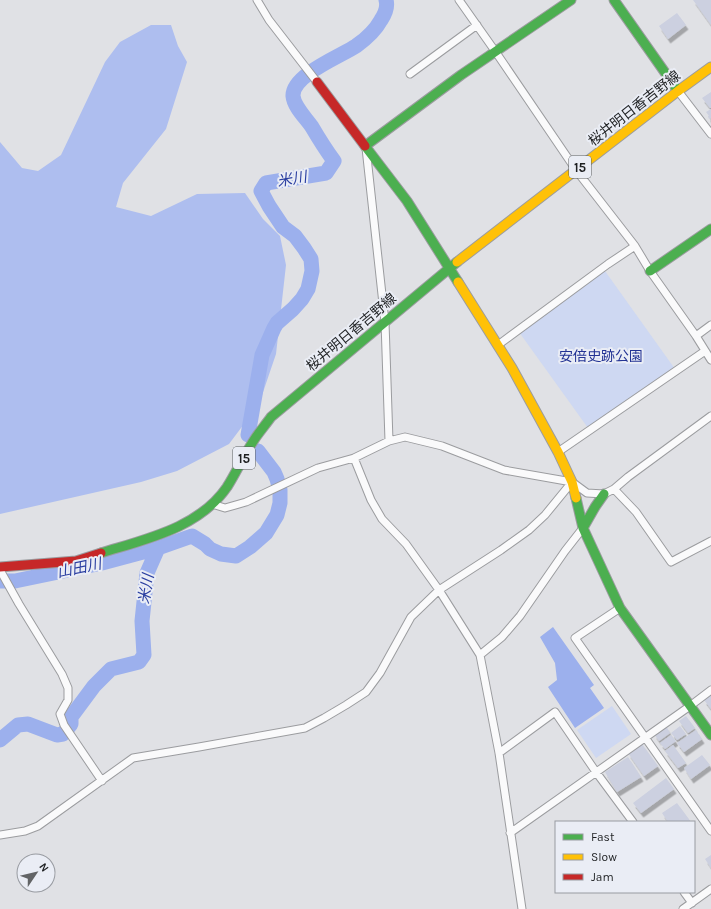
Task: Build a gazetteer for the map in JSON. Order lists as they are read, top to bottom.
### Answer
{
  "streets": {
    "street": ["桜井明日香吉野線", "15"]
  },
  "water": ["米川", "山田川"],
  "parks": ["安倍史跡公園"],
  "legend": ["Fast", "Slow", "Jam"],
  "north": "top right"
}
